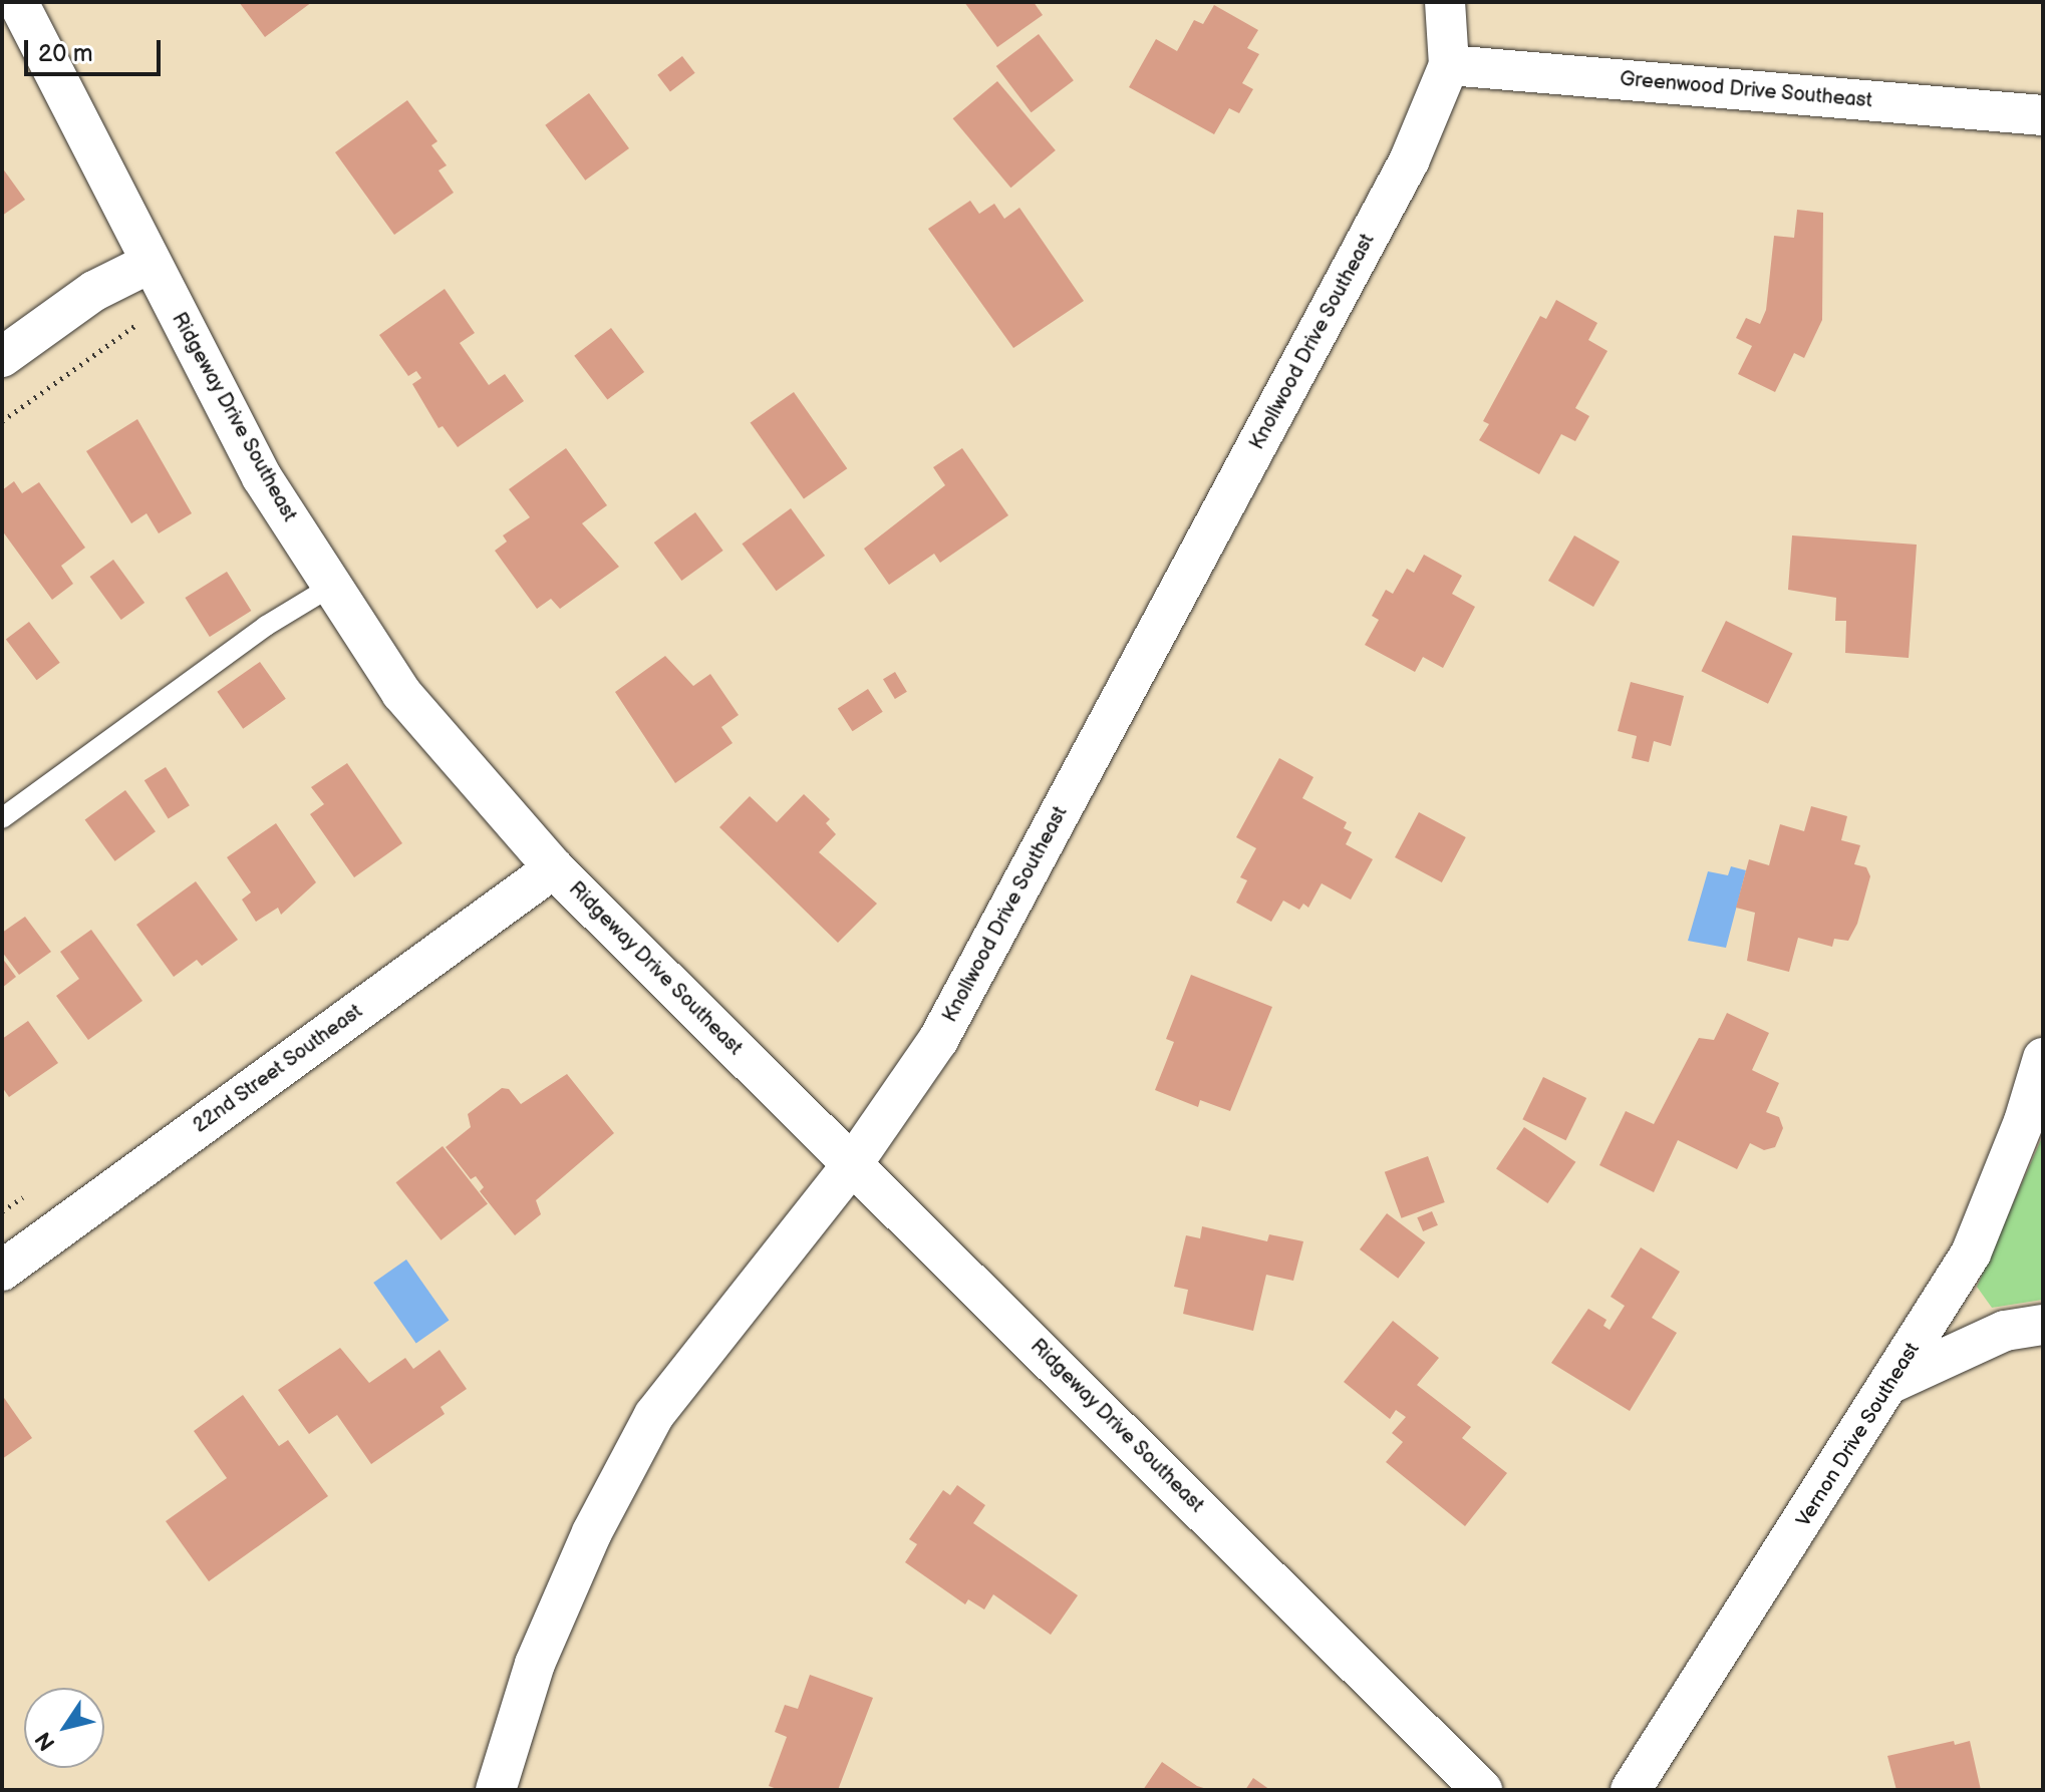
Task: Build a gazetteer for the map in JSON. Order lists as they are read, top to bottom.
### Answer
{
  "streets": {
    "street": [
      "Greenwood Drive Southeast",
      "Knollwood Drive Southeast",
      "Ridgeway Drive Southeast",
      "22nd Street Southeast",
      "Vernon Drive Southeast"
    ]
  },
  "crossings": [
    ["Greenwood Drive Southeast", "Knollwood Drive Southeast"],
    ["Knollwood Drive Southeast", "Ridgeway Drive Southeast"],
    ["Ridgeway Drive Southeast", "22nd Street Southeast"]
  ],
  "scale_bar": "20 m",
  "north": "bottom left"
}
